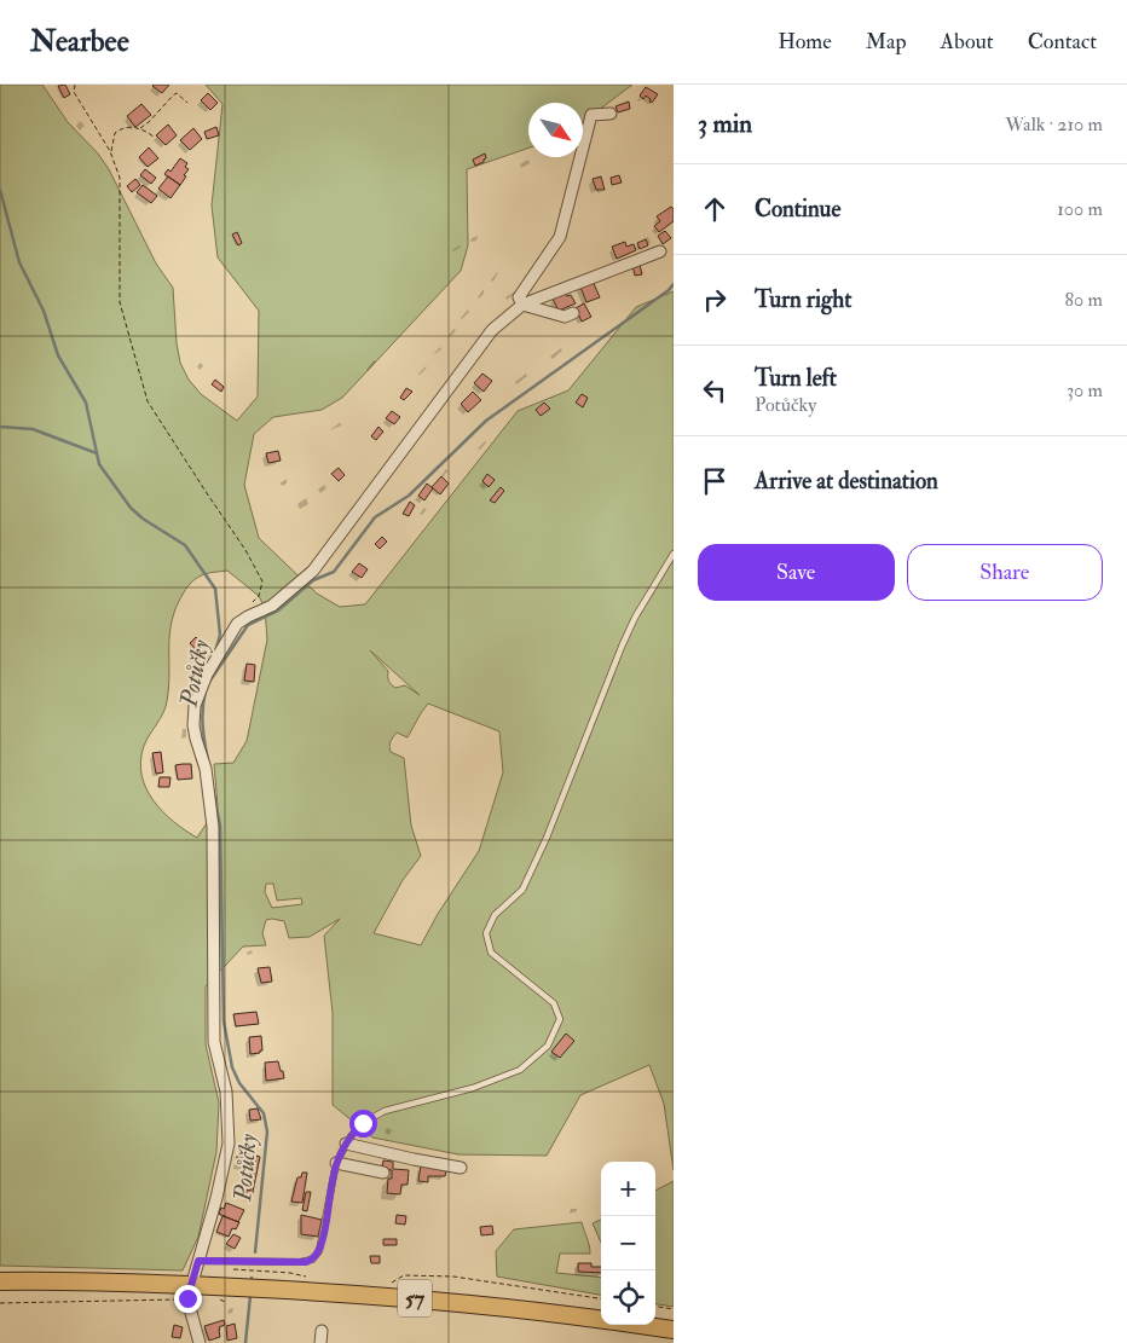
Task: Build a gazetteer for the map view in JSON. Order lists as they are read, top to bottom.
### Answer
{
  "streets": {
    "main road": ["57"]
  },
  "water": ["Potůčky"],
  "north": "bottom right",
  "page": {
    "header": "Nearbee",
    "nav": [
      "Home",
      "Map",
      "About",
      "Contact"
    ],
    "heading": ["3 min", "Walk · 210 m"],
    "list": [
      ["Continue", "100 m"],
      ["Turn right", "80 m"],
      ["Turn left", "Potůčky", "30 m"],
      "Arrive at destination"
    ],
    "buttons": ["Save", "Share"],
    "map_buttons": ["+", "−"]
  }
}
